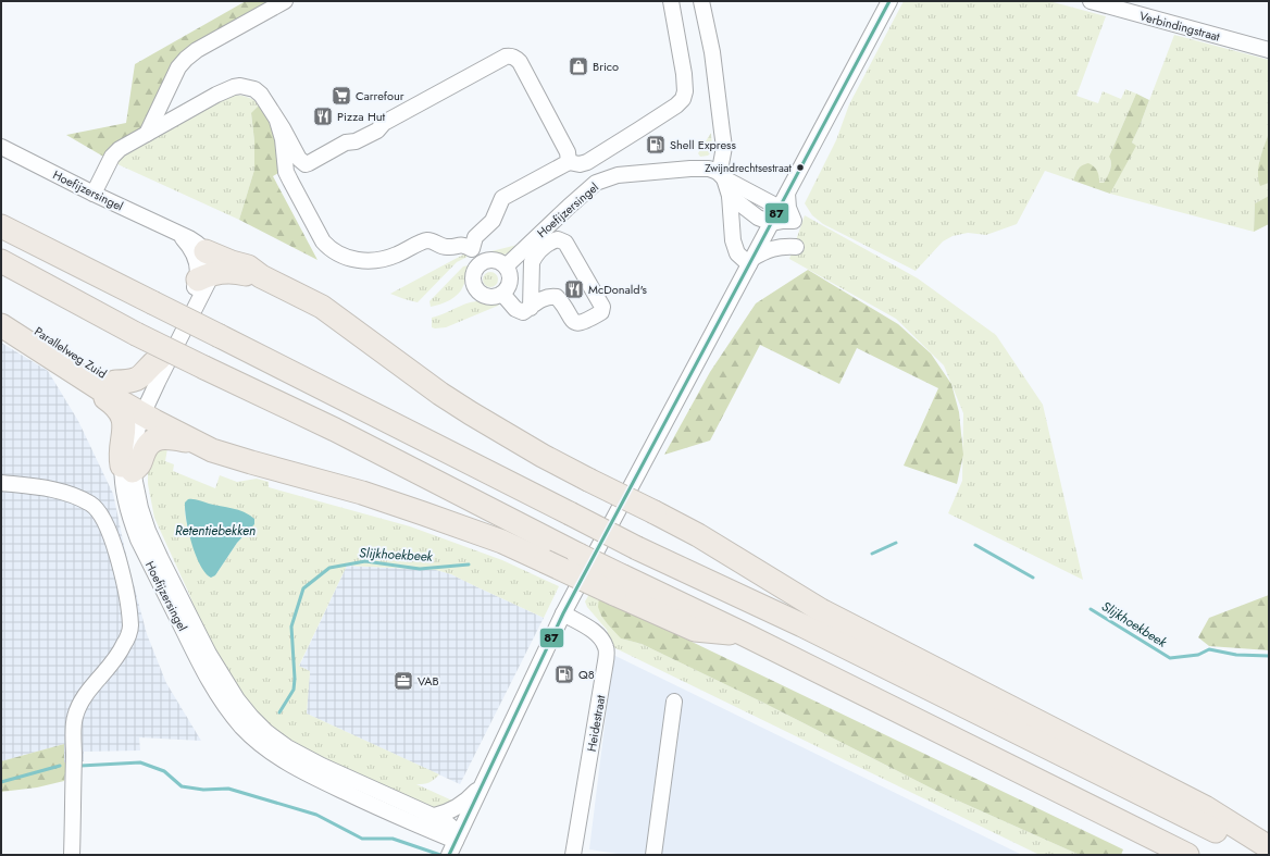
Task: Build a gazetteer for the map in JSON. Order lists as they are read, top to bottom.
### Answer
{
  "streets": {
    "highway": ["Parallelweg Zuid"],
    "street": ["Verbindingstraat", "Hoefijzersingel", "Heidestraat"]
  },
  "crossings": [
    ["Hoefijzersingel", "Parallelweg Zuid"]
  ],
  "water": ["Retentiebekken", "Slijkhoekbeek"],
  "places": {
    "shop": ["Brico"],
    "supermarket": ["Carrefour"],
    "restaurant": ["Pizza Hut", "McDonald's"],
    "fuel station": ["Shell Express", "Q8"],
    "other": ["Zwijndrechtsestraat"],
    "office": ["VAB"]
  },
  "lines": ["transit line 87"]
}
